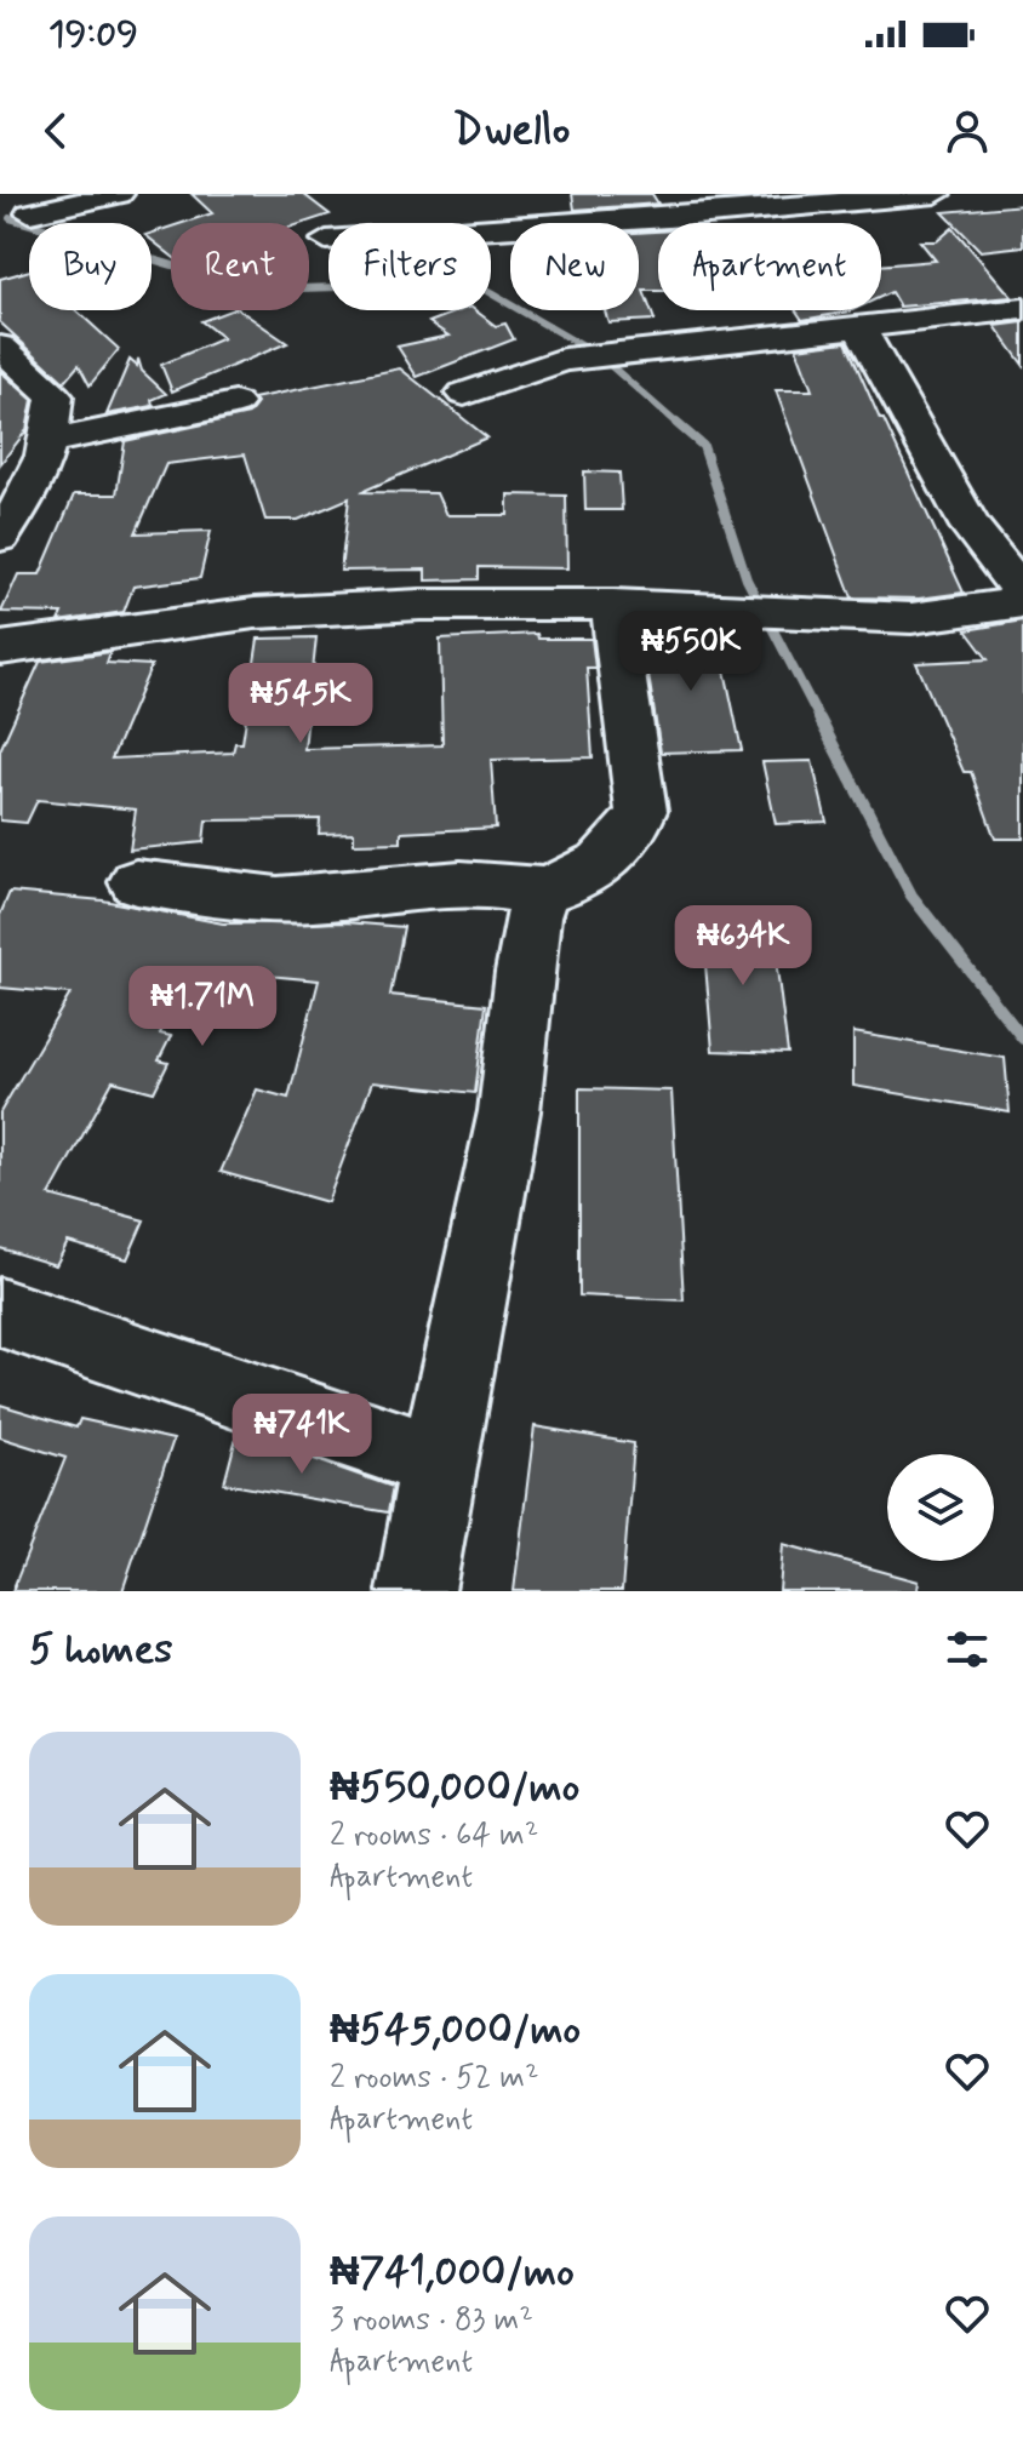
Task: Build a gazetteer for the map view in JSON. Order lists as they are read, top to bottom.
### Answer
{
  "page": {
    "status": "19:09",
    "header": "Dwello",
    "chip": [
      "Buy",
      "Rent",
      "Filters",
      "New",
      "Apartment"
    ],
    "price": [
      "₦550K",
      "₦545K",
      "₦634K",
      "₦1.71M",
      "₦741K"
    ],
    "heading": "5 homes",
    "list": [
      {
        "name": "₦550,000/mo",
        "note": "2 rooms · 64 m² · Apartment"
      },
      {
        "name": "₦545,000/mo",
        "note": "2 rooms · 52 m² · Apartment"
      },
      {
        "name": "₦741,000/mo",
        "note": "3 rooms · 83 m² · Apartment"
      }
    ]
  }
}
